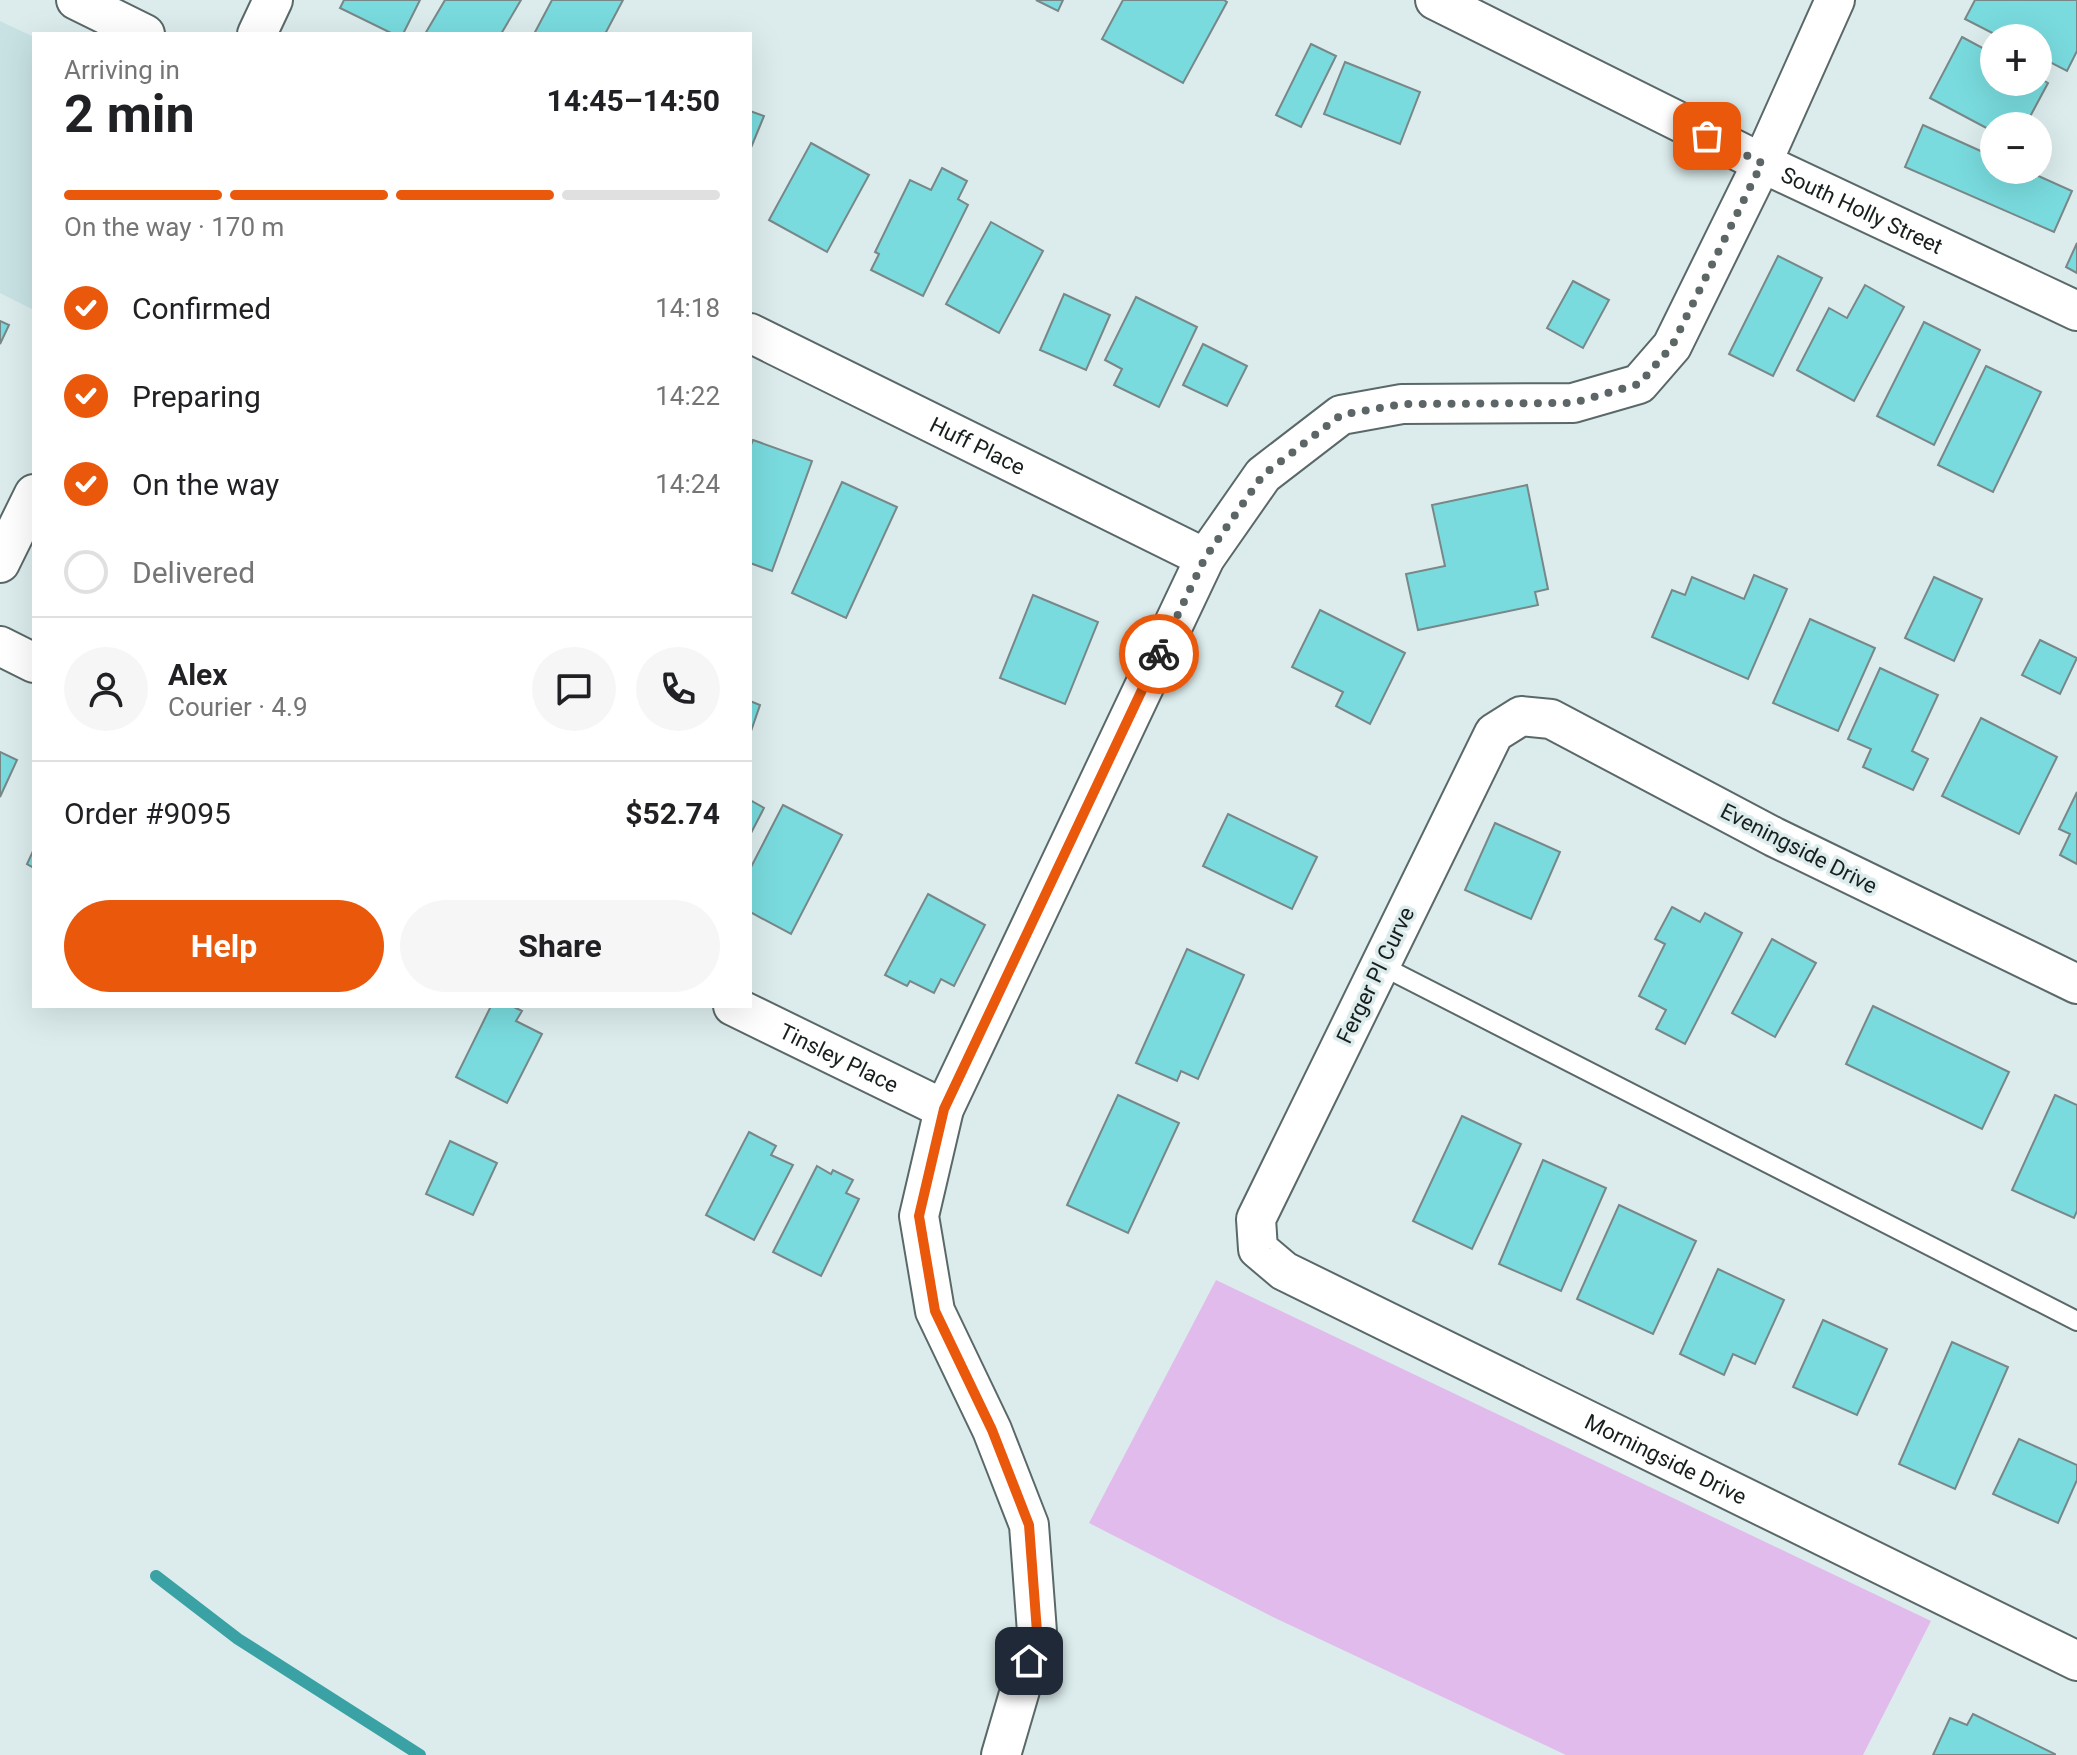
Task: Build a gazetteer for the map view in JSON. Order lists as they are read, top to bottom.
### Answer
{
  "streets": {
    "street": [
      "South Holly Street",
      "Huff Place",
      "Eveningside Drive",
      "Ferger Pl Curve",
      "Tinsley Place",
      "Morningside Drive"
    ]
  },
  "crossings": [
    ["Eveningside Drive", "Ferger Pl Curve"],
    ["Ferger Pl Curve", "Morningside Drive"]
  ],
  "page": {
    "map_buttons": ["+", "−"],
    "heading": ["2 min", "Arriving in", "14:45–14:50"],
    "panel": [
      "Alex",
      "Courier · 4.9",
      "Order #9095",
      "$52.74"
    ],
    "bar": "On the way · 170 m",
    "list": [
      ["Confirmed", "14:18"],
      ["Preparing", "14:22"],
      ["On the way", "14:24"],
      "Delivered"
    ],
    "buttons": ["Help", "Share"]
  }
}
